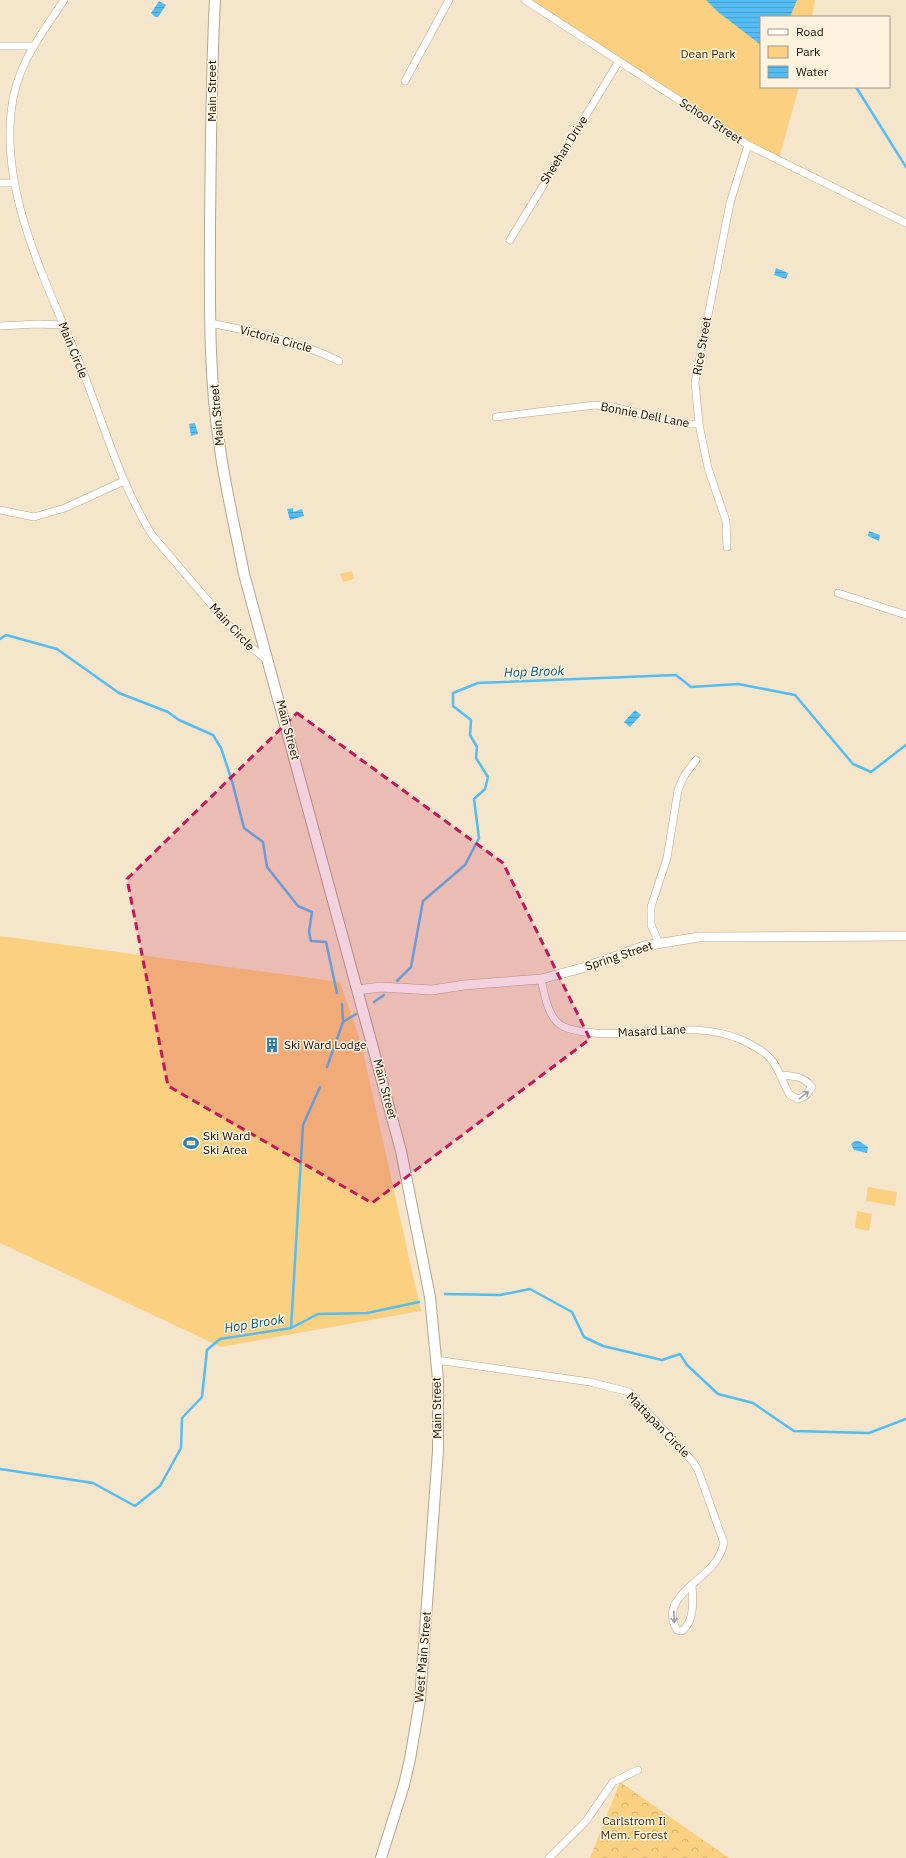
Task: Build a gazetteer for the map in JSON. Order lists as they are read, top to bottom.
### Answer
{
  "streets": {
    "main road": ["Main Street", "West Main Street"],
    "street": [
      "School Street",
      "Sheehan Drive",
      "Victoria Circle",
      "Rice Street",
      "Main Circle",
      "Bonnie Dell Lane",
      "Spring Street",
      "Masard Lane",
      "Mattapan Circle"
    ]
  },
  "crossings": [
    ["Main Street", "Victoria Circle"],
    ["Main Street", "Main Circle"],
    ["Main Street", "Spring Street"],
    ["Main Street", "Mattapan Circle"],
    ["Main Street", "West Main Street"],
    ["School Street", "Sheehan Drive"],
    ["School Street", "Rice Street"],
    ["Rice Street", "Bonnie Dell Lane"],
    ["Spring Street", "Masard Lane"]
  ],
  "water": ["Hop Brook"],
  "parks": ["Dean Park", "Carlstrom Ii Mem. Forest"],
  "places": {
    "building": ["Ski Ward Lodge"],
    "sports": ["Ski Ward Ski Area"]
  },
  "legend": ["Road", "Park", "Water"]
}
